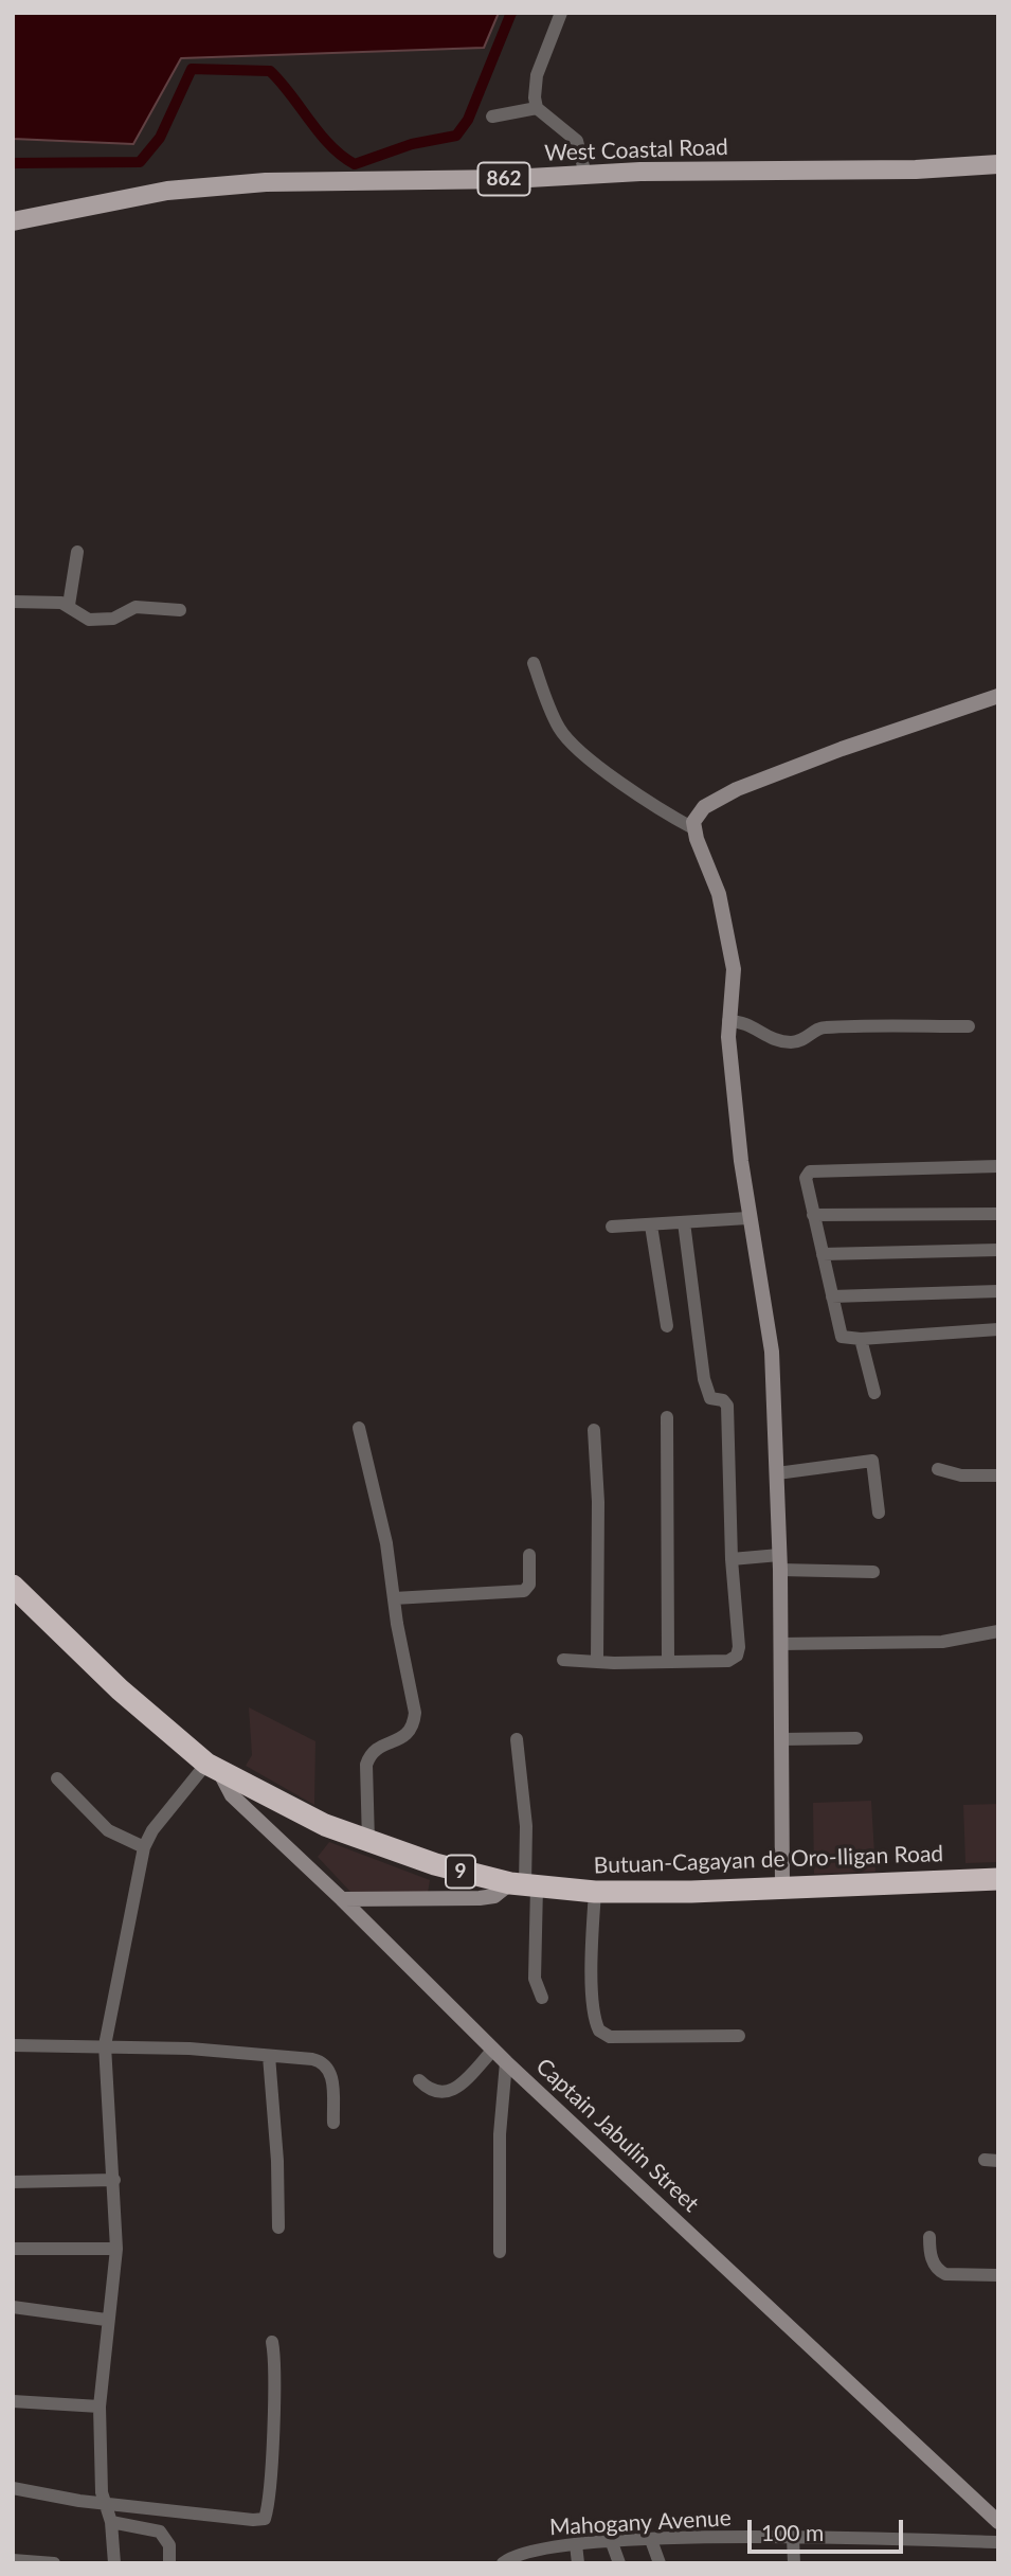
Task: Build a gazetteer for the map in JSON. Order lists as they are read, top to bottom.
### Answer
{
  "streets": {
    "highway": ["Butuan-Cagayan de Oro-Iligan Road", "9"],
    "main road": ["West Coastal Road", "862"],
    "street": ["Captain Jabulin Street", "Mahogany Avenue"]
  },
  "crossings": [
    ["Butuan-Cagayan de Oro-Iligan Road", "Captain Jabulin Street"]
  ],
  "scale_bar": "100 m"
}
